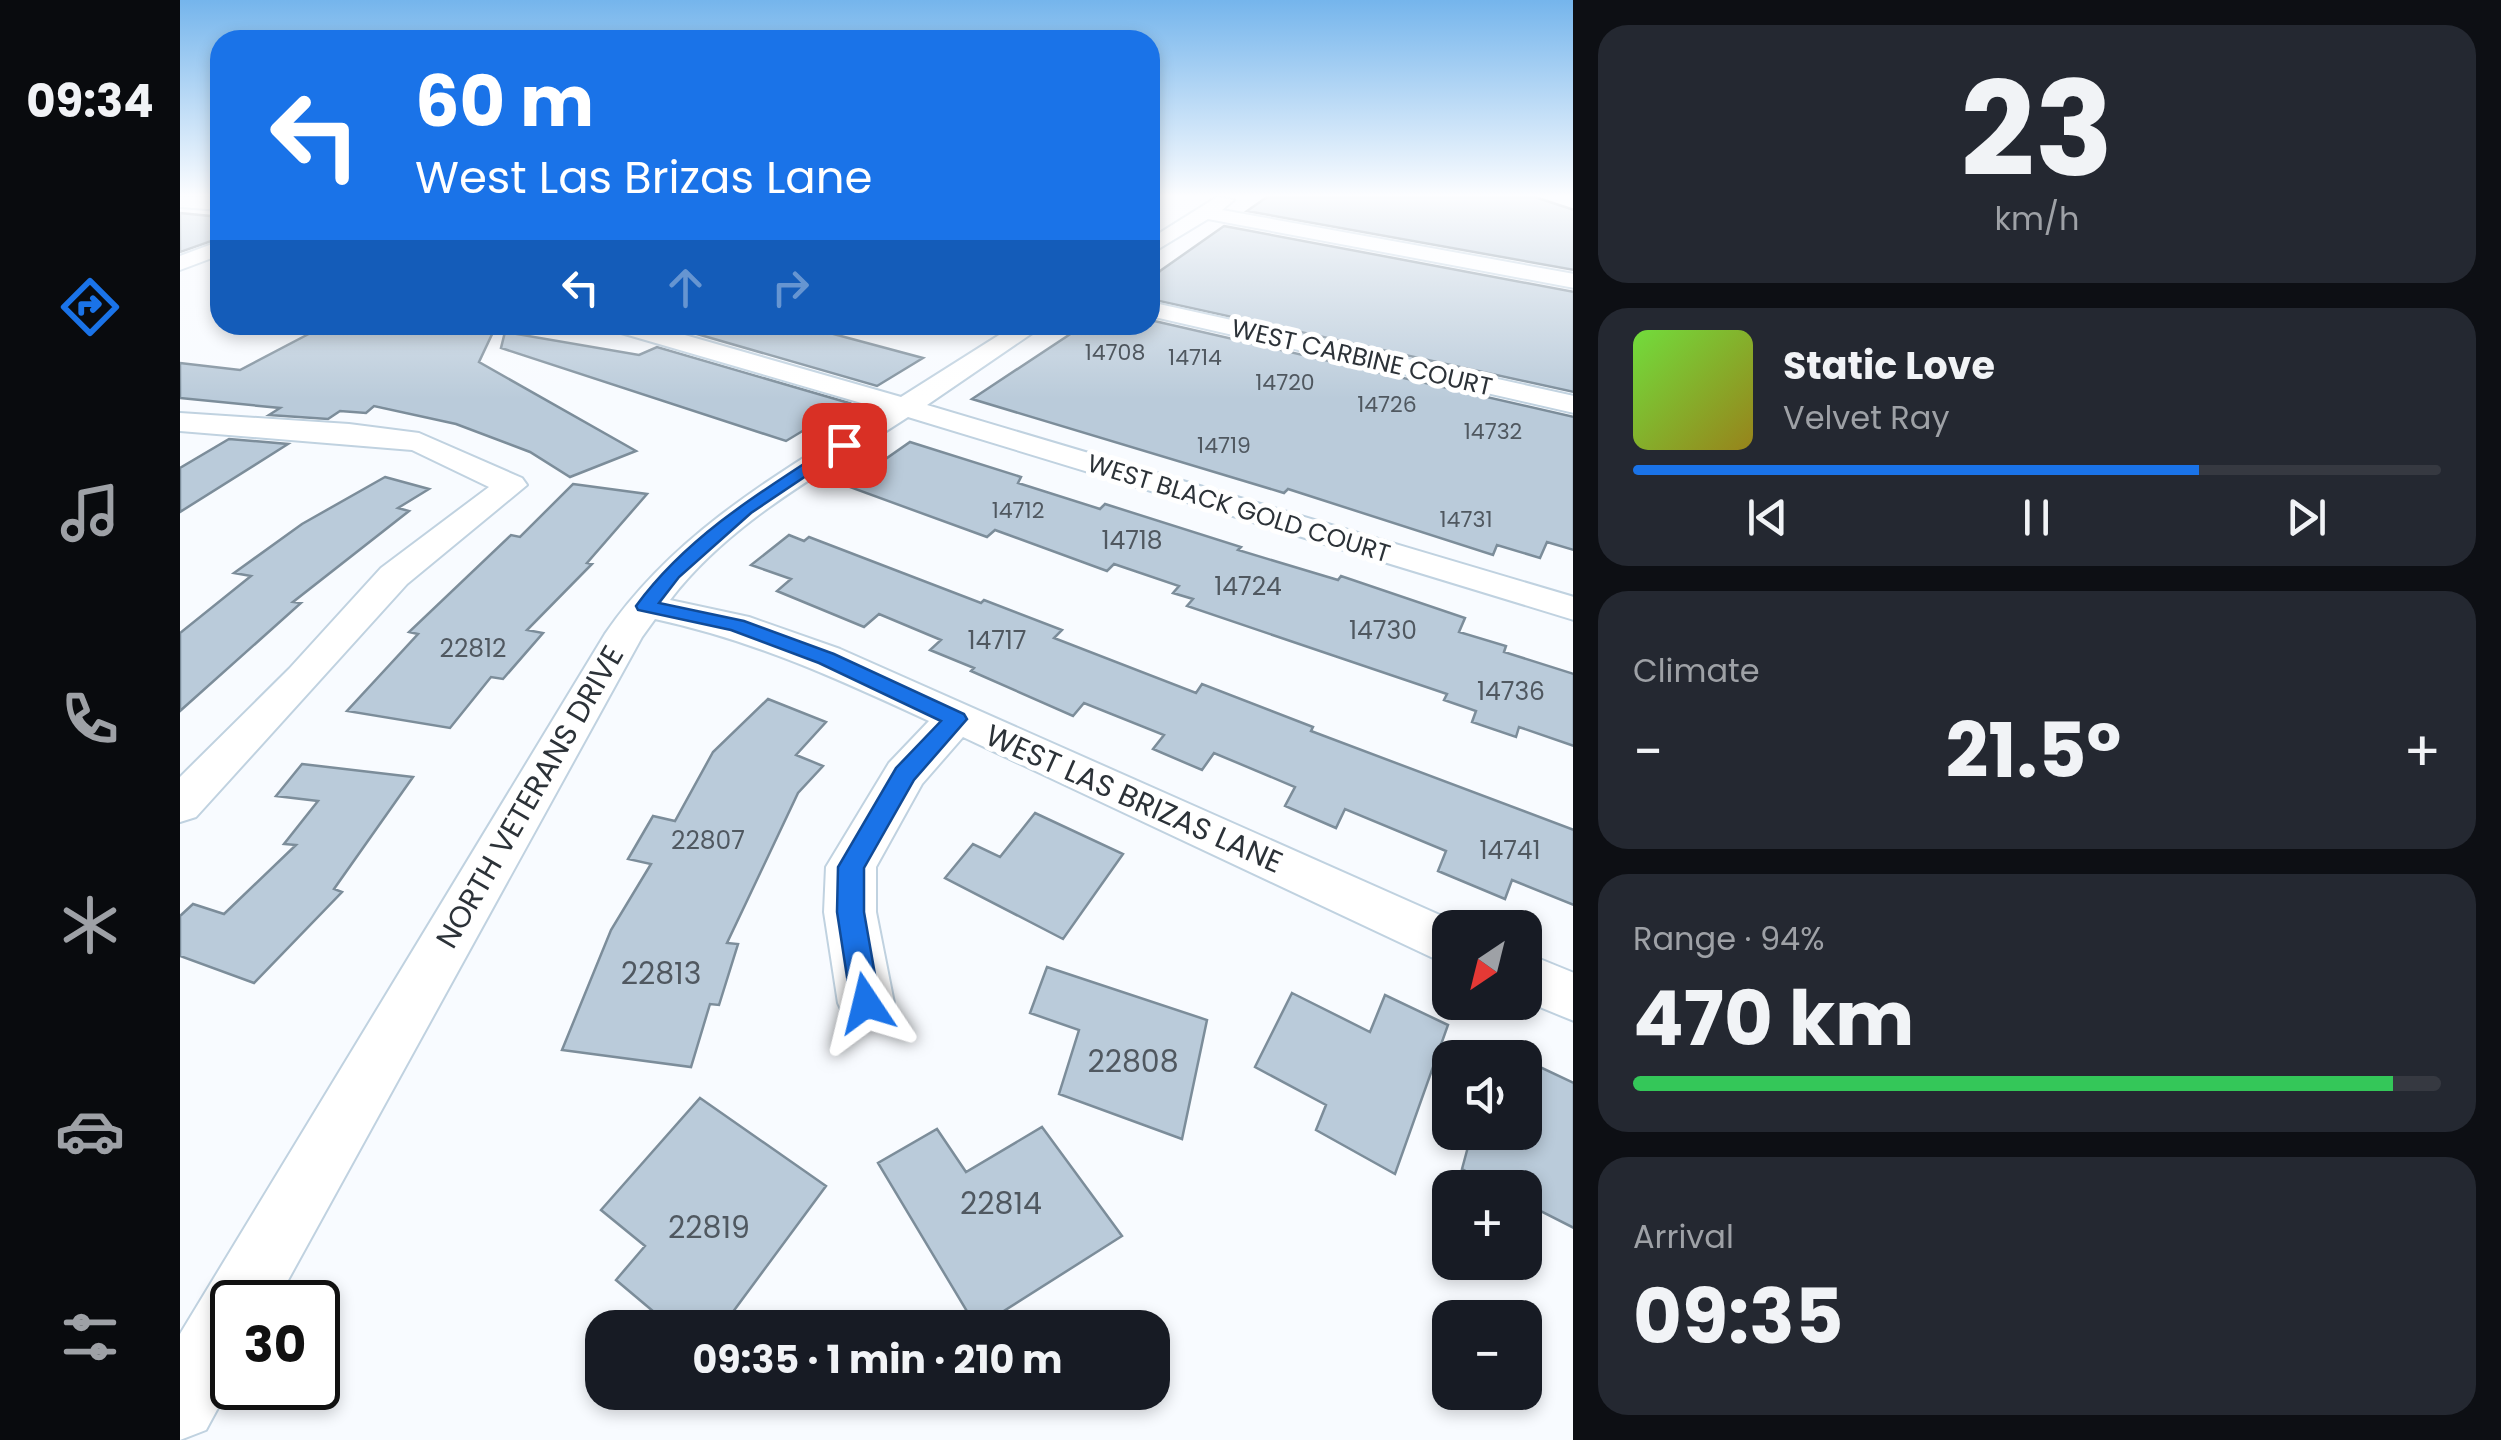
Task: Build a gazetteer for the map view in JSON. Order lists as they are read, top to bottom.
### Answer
{
  "streets": {
    "street": [
      "WEST CARBINE COURT",
      "WEST BLACK GOLD COURT",
      "NORTH VETERANS DRIVE",
      "WEST LAS BRIZAS LANE"
    ]
  },
  "crossings": [
    ["WEST BLACK GOLD COURT", "NORTH VETERANS DRIVE"],
    ["NORTH VETERANS DRIVE", "WEST LAS BRIZAS LANE"]
  ],
  "house_numbers": [
    "14708",
    "14714",
    "14720",
    "14726",
    "14732",
    "14719",
    "14712",
    "14731",
    "14718",
    "14724",
    "14730",
    "14717",
    "22812",
    "14736",
    "22807",
    "14741",
    "22813",
    "22808",
    "22814",
    "22819"
  ],
  "north": "bottom left",
  "page": {
    "tabs": "09:34",
    "tile": [
      ["23", "km/h"],
      "Climate",
      ["Range · 94%", "470 km"],
      ["Arrival", "09:35"]
    ],
    "turn": ["60 m", "West Las Brizas Lane"],
    "song": ["Static Love", "Velvet Ray"],
    "heat": ["−", "21.5°", "+"],
    "map_buttons": ["+", "−"],
    "limit": "30",
    "trip": "09:35 · 1 min · 210 m"
  }
}
